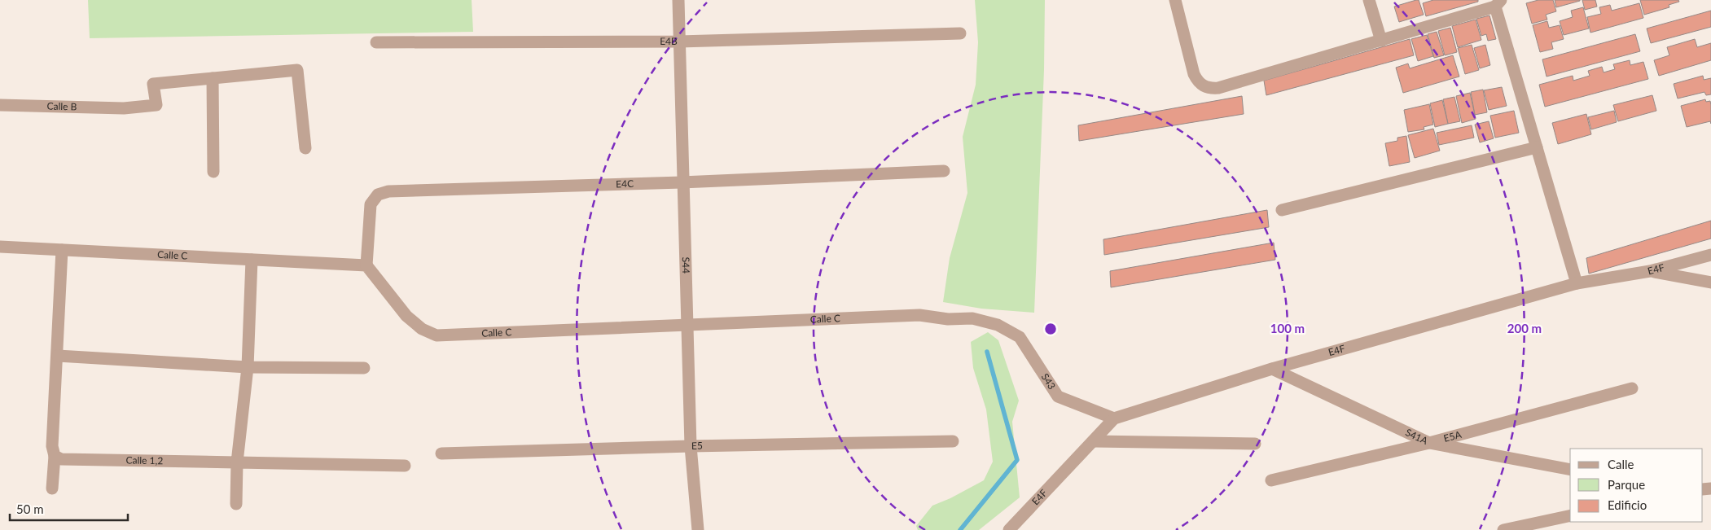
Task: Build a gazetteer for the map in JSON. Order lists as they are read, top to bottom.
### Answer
{
  "streets": {
    "street": [
      "E4B",
      "Calle B",
      "E4C",
      "Calle C",
      "S44",
      "E4F",
      "S43",
      "S41A",
      "E5A",
      "E5",
      "Calle 1,2"
    ]
  },
  "crossings": [
    ["E4B", "S44"],
    ["E4C", "Calle C"],
    ["E4C", "S44"],
    ["Calle C", "S44"],
    ["Calle C", "S43"],
    ["S44", "E5"],
    ["E4F", "S43"],
    ["E4F", "S41A"],
    ["S41A", "E5A"]
  ],
  "legend": ["Calle", "Parque", "Edificio"],
  "scale_bar": "50 m",
  "rings": ["100 m", "200 m"]
}
